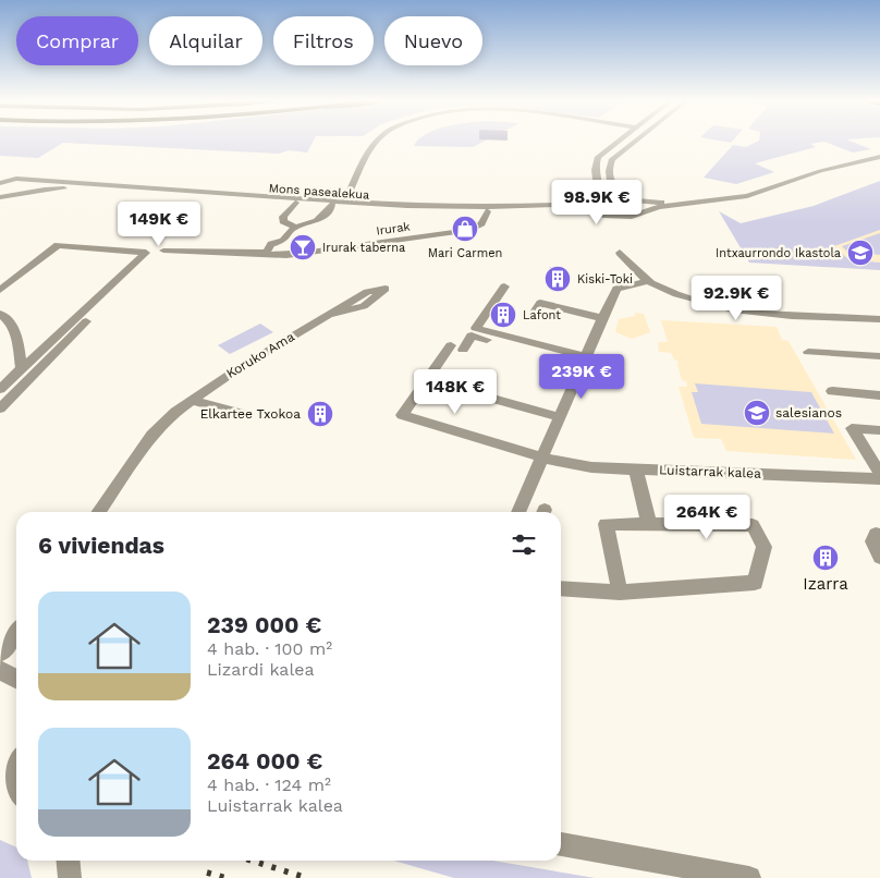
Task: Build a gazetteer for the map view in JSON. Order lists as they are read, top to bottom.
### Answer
{
  "streets": {
    "street": [
      "Mons pasealekua",
      "Irurak",
      "Koruko Ama",
      "Luistarrak kalea"
    ]
  },
  "crossings": [
    ["Mons pasealekua", "Irurak"]
  ],
  "places": {
    "shop": ["Mari Carmen"],
    "bar": ["Irurak taberna"],
    "school or university": ["Intxaurrondo Ikastola", "salesianos"],
    "building": [
      "Kiski-Toki",
      "Lafont",
      "Elkartee Txokoa",
      "Izarra"
    ]
  },
  "page": {
    "chip": [
      "Comprar",
      "Alquilar",
      "Filtros",
      "Nuevo"
    ],
    "price": [
      "98.9K €",
      "149K €",
      "92.9K €",
      "239K €",
      "148K €",
      "264K €"
    ],
    "heading": "6 viviendas",
    "list": [
      {
        "name": "239 000 €",
        "note": "4 hab. · 100 m² · Lizardi kalea"
      },
      {
        "name": "264 000 €",
        "note": "4 hab. · 124 m² · Luistarrak kalea"
      }
    ]
  }
}
